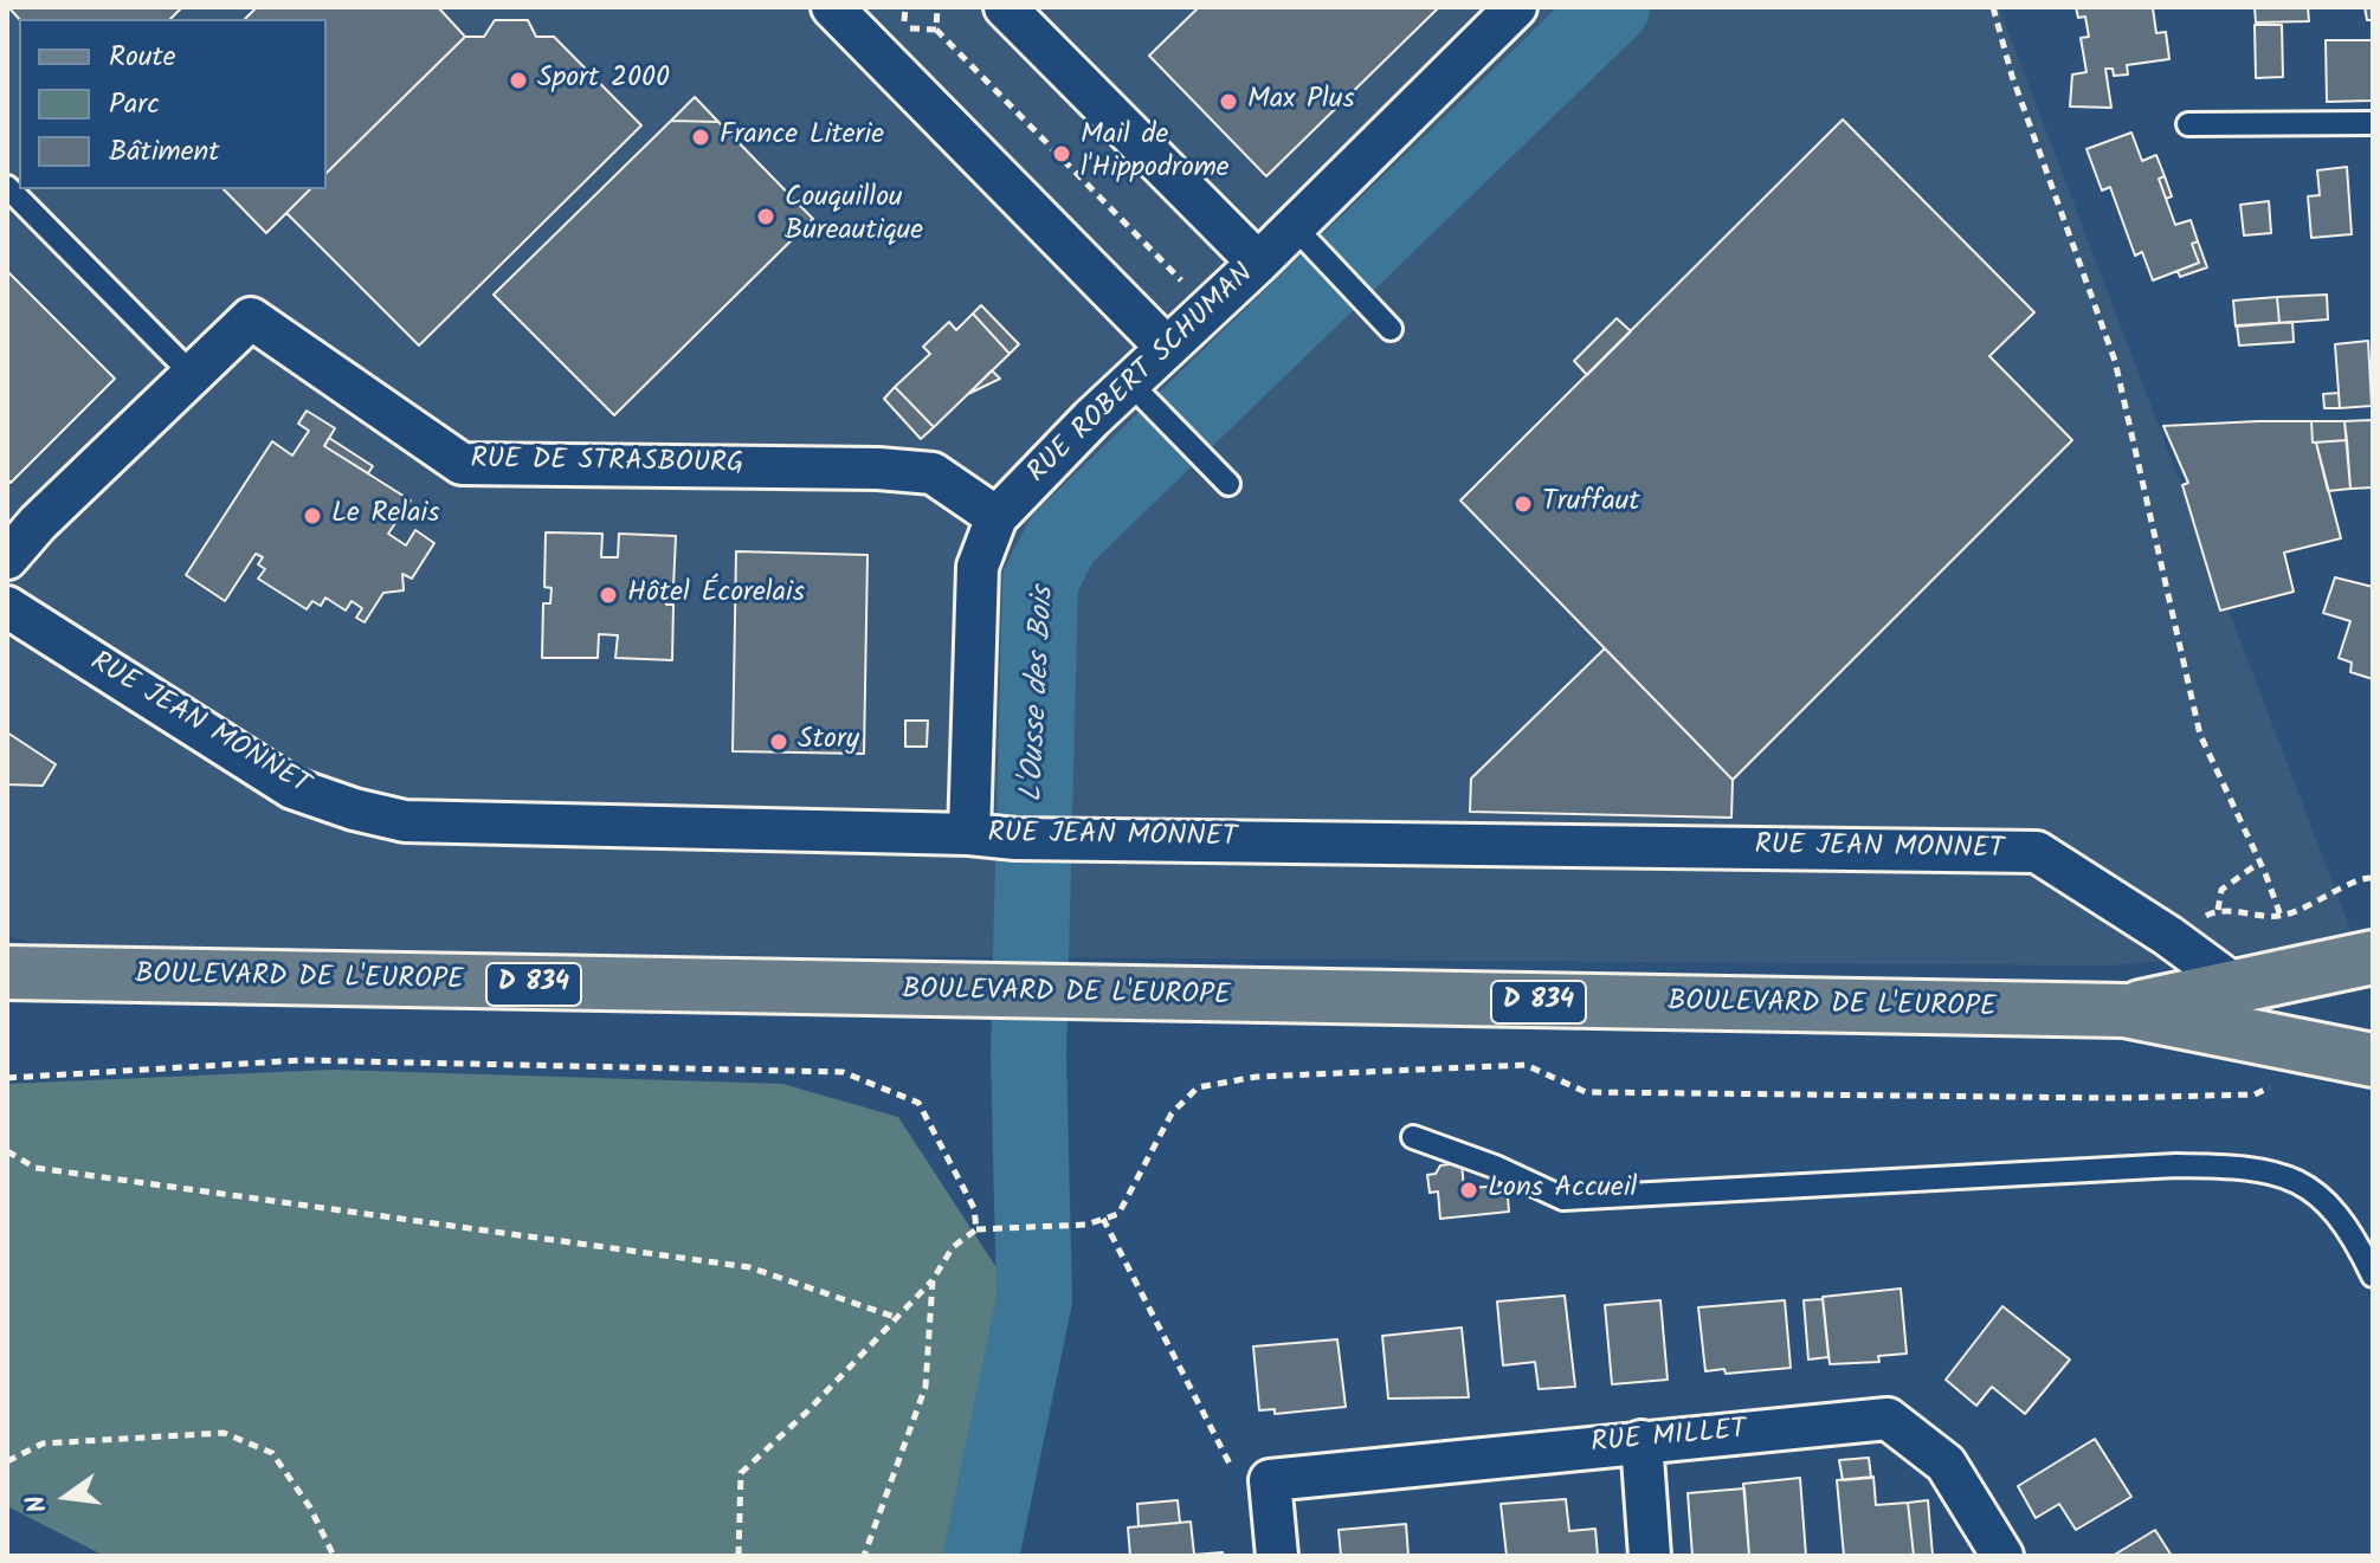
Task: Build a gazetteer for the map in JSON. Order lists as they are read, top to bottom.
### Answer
{
  "streets": {
    "main road": ["BOULEVARD DE L'EUROPE", "D 834"],
    "street": [
      "RUE ROBERT SCHUMAN",
      "RUE DE STRASBOURG",
      "RUE JEAN MONNET",
      "RUE MILLET"
    ]
  },
  "crossings": [
    ["RUE ROBERT SCHUMAN", "RUE DE STRASBOURG"],
    ["RUE ROBERT SCHUMAN", "RUE JEAN MONNET"],
    ["RUE JEAN MONNET", "BOULEVARD DE L'EUROPE"]
  ],
  "water": ["L'Ousse des Bois"],
  "places": [
    "Sport 2000",
    "Max Plus",
    "France Literie",
    "Mail de l'Hippodrome",
    "Couquillou Bureautique",
    "Truffaut",
    "Le Relais",
    "Hôtel Écorelais",
    "Story",
    "Lons Accueil"
  ],
  "legend": ["Route", "Parc", "Bâtiment"],
  "north": "left"
}
